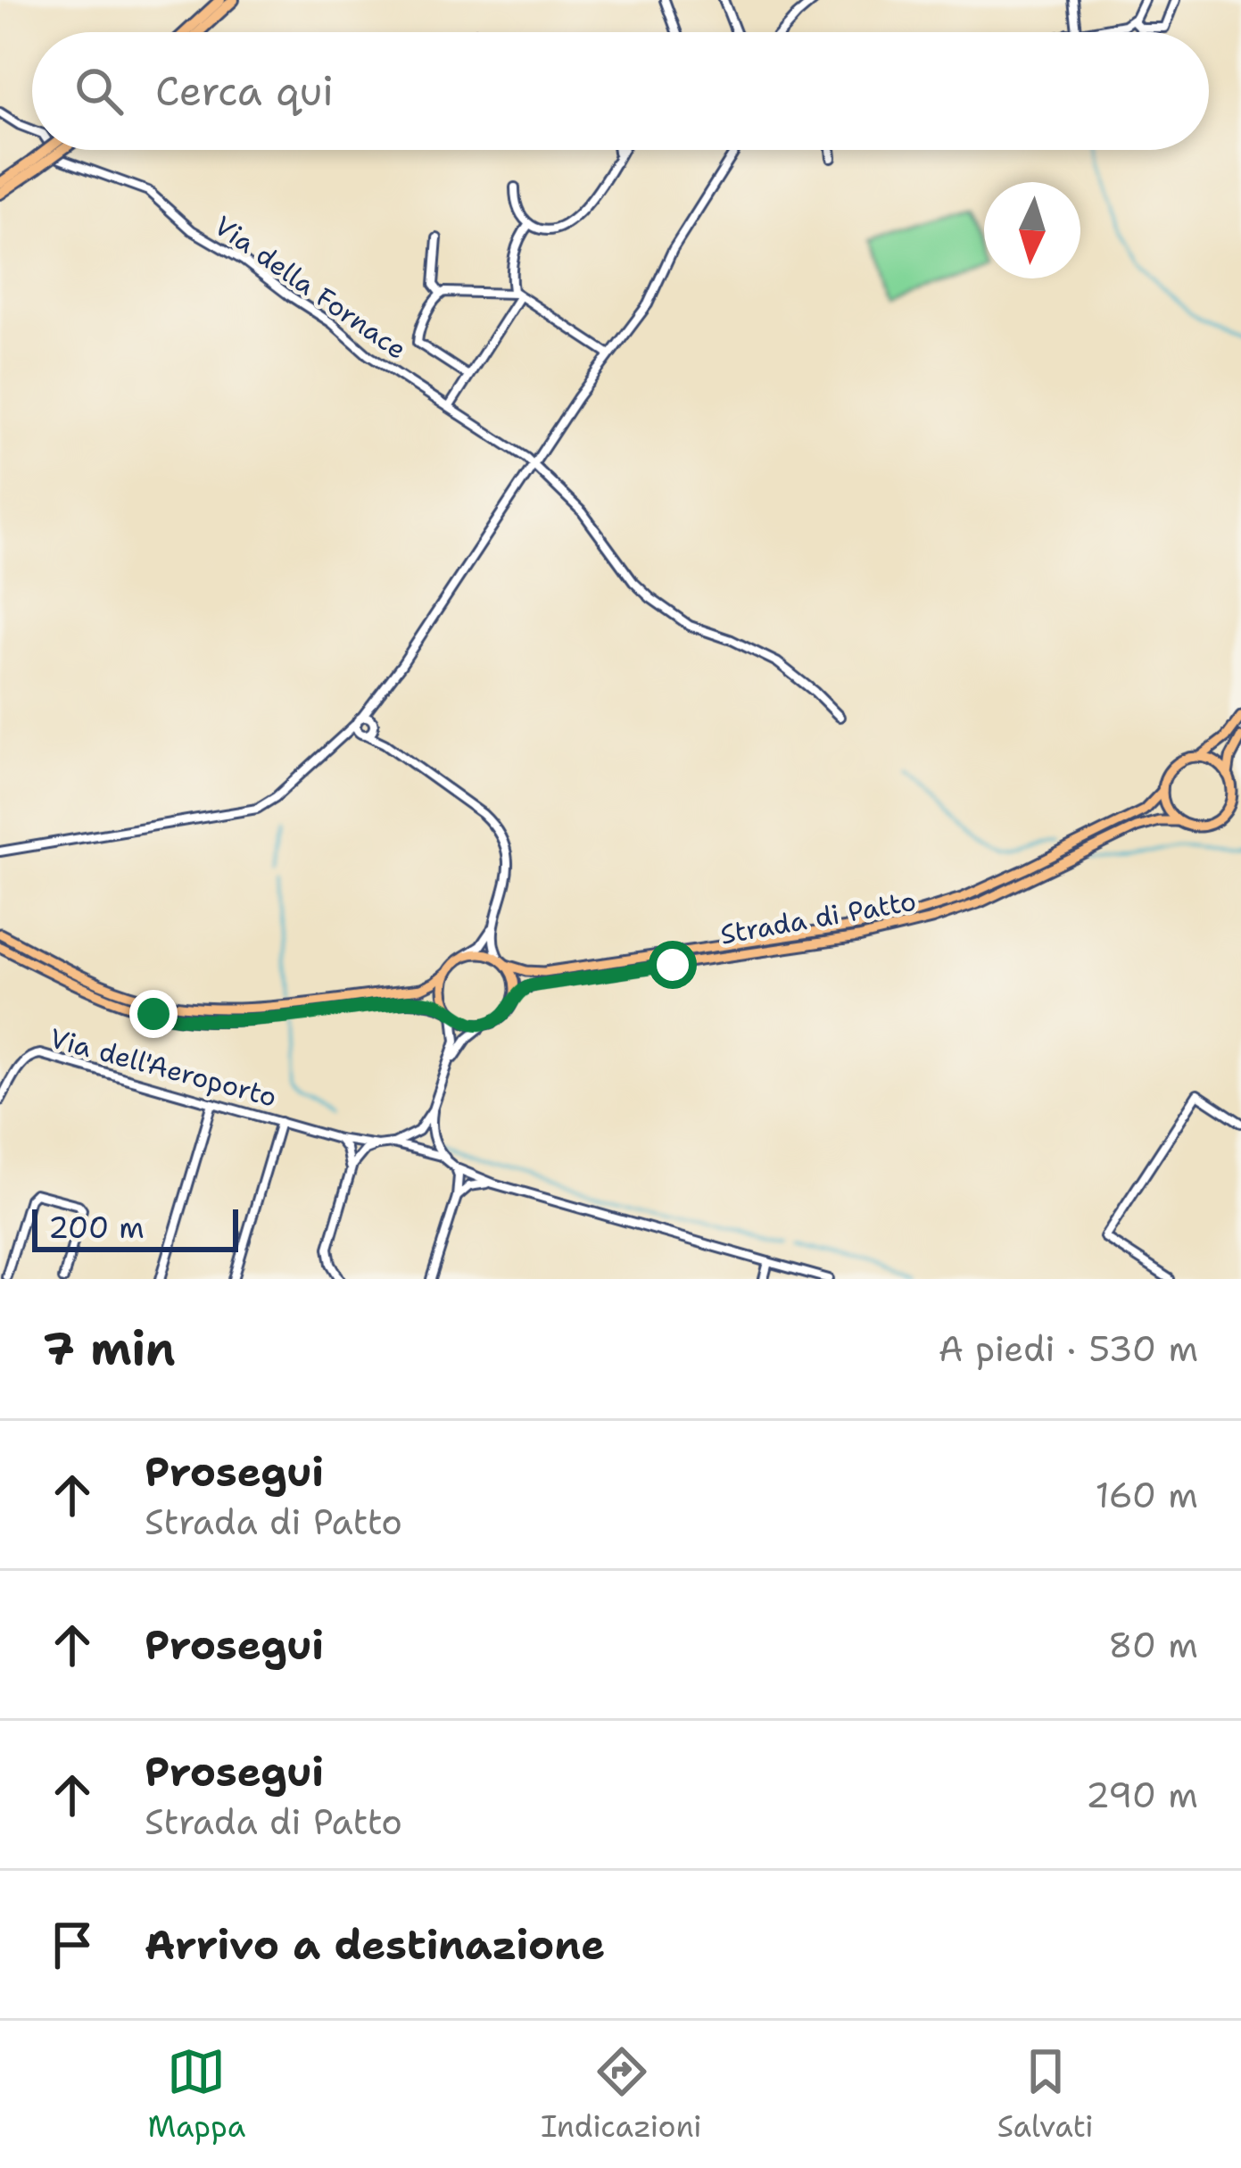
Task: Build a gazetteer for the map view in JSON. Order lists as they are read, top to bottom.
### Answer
{
  "streets": {
    "main road": ["Strada di Patto"],
    "street": ["Via della Fornace", "Via dell'Aeroporto"]
  },
  "scale_bar": "200 m",
  "north": "bottom",
  "page": {
    "search": "Cerca qui",
    "scale": "200 m",
    "heading": ["7 min", "A piedi · 530 m"],
    "list": [
      ["Prosegui", "Strada di Patto", "160 m"],
      ["Prosegui", "80 m"],
      ["Prosegui", "Strada di Patto", "290 m"],
      "Arrivo a destinazione"
    ],
    "nav": ["Mappa", "Indicazioni", "Salvati"]
  }
}
